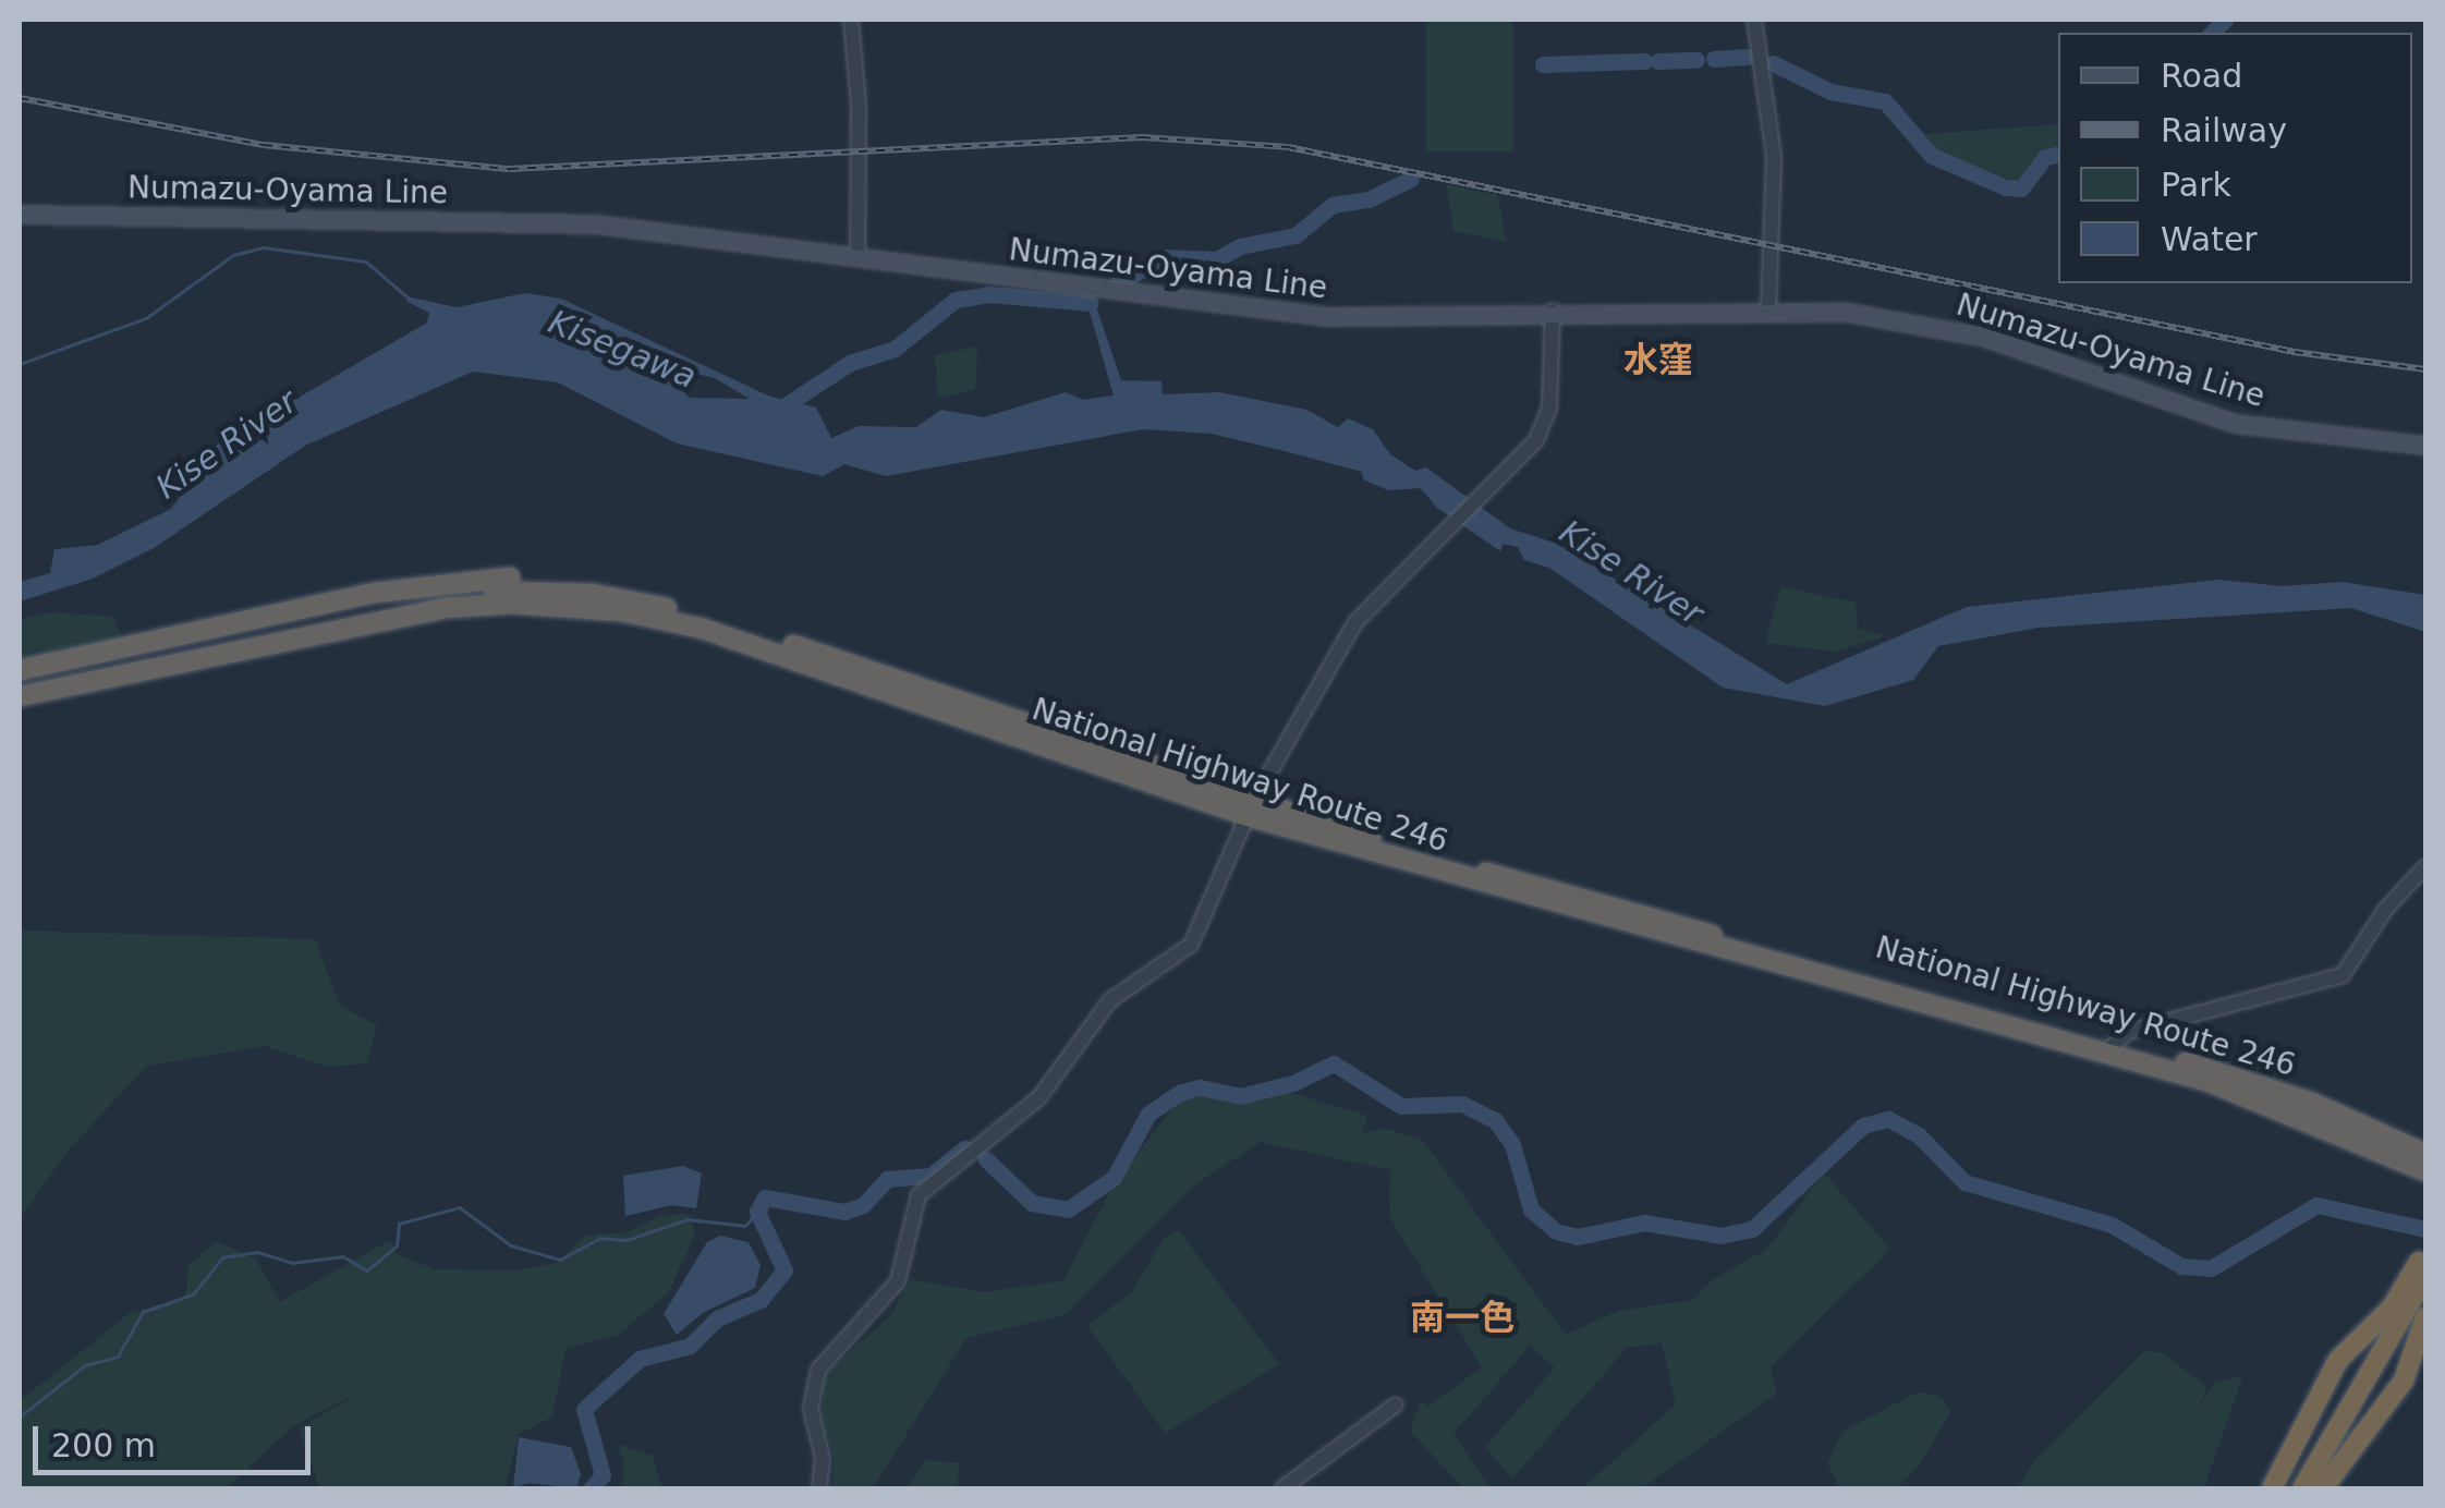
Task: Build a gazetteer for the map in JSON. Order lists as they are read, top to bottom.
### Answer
{
  "streets": {
    "highway": ["National Highway Route 246"],
    "main road": ["Numazu-Oyama Line"]
  },
  "districts": ["水窪", "南一色"],
  "water": ["Kisegawa", "Kise River"],
  "legend": [
    "Road",
    "Railway",
    "Park",
    "Water"
  ],
  "scale_bar": "200 m"
}
